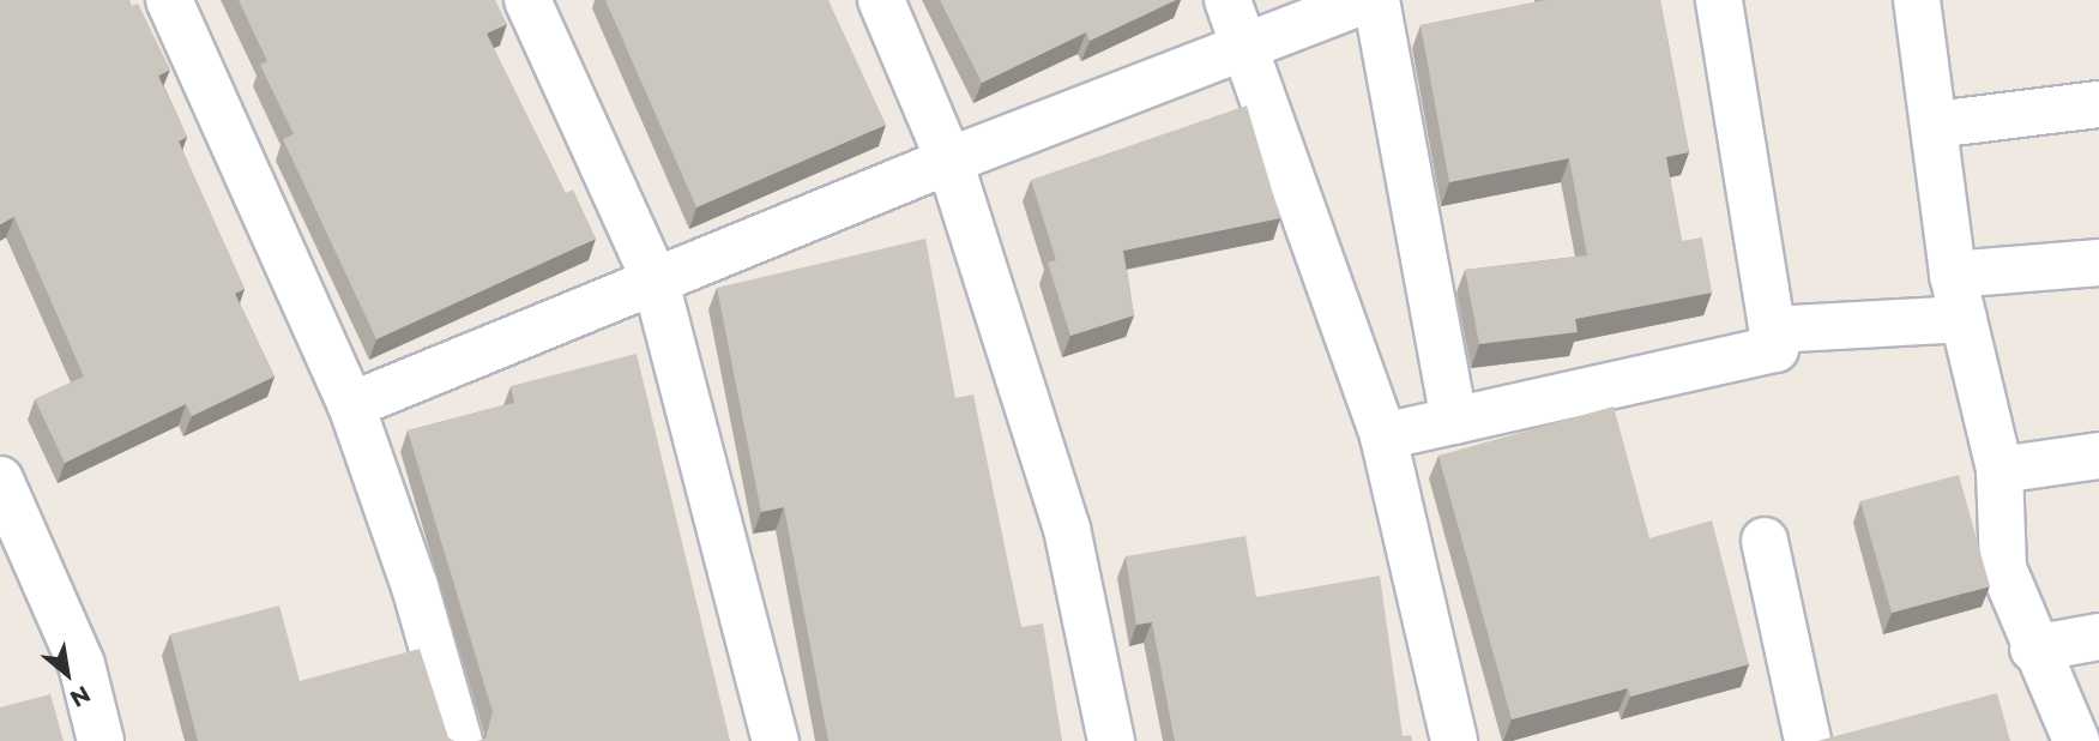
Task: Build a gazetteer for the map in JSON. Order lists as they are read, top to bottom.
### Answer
{
  "north": "bottom right"
}
